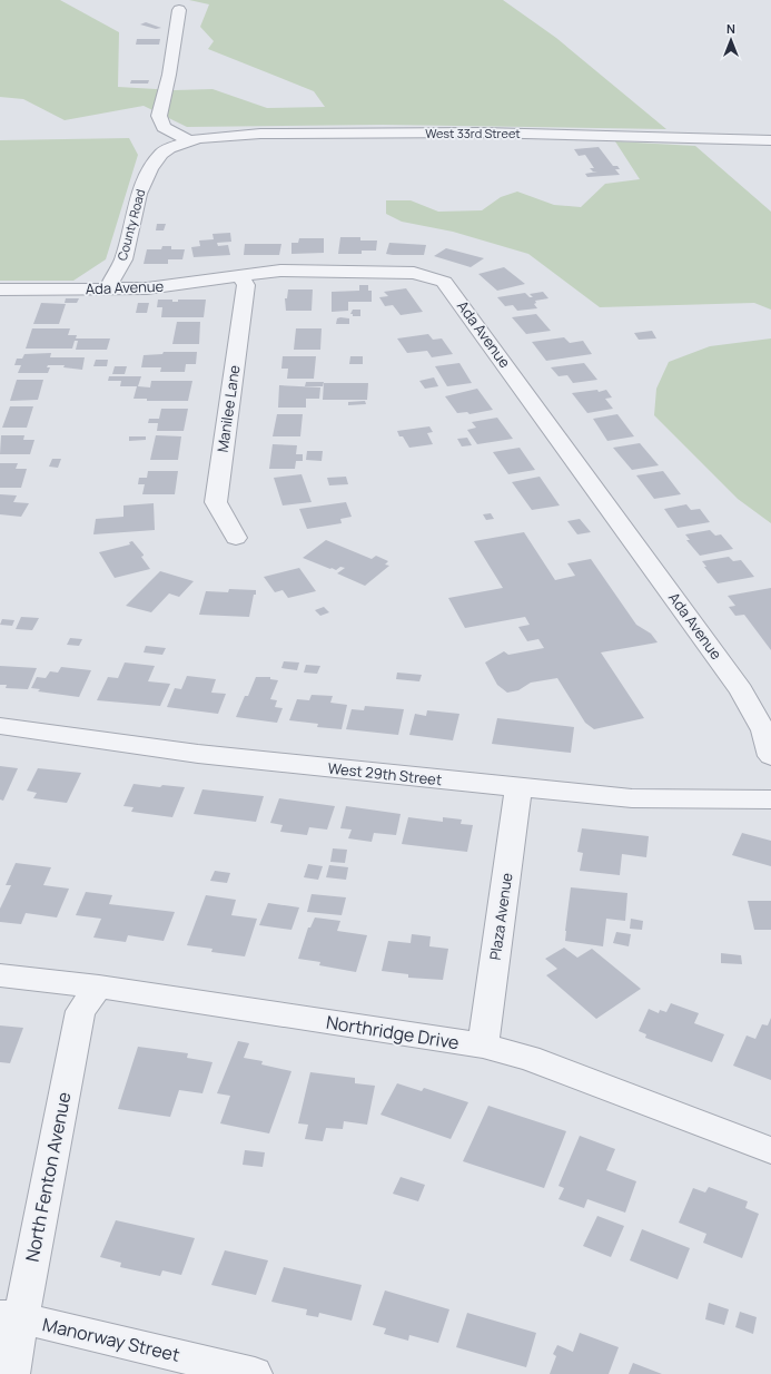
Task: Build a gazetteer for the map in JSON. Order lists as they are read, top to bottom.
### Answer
{
  "streets": {
    "street": [
      "West 33rd Street",
      "County Road",
      "Ada Avenue",
      "Manilee Lane",
      "West 29th Street",
      "Plaza Avenue",
      "Northridge Drive",
      "North Fenton Avenue",
      "Manorway Street"
    ]
  },
  "crossings": [
    ["West 33rd Street", "County Road"],
    ["County Road", "Ada Avenue"],
    ["Ada Avenue", "Manilee Lane"],
    ["West 29th Street", "Plaza Avenue"],
    ["Plaza Avenue", "Northridge Drive"],
    ["Northridge Drive", "North Fenton Avenue"],
    ["North Fenton Avenue", "Manorway Street"]
  ],
  "north": "top"
}
